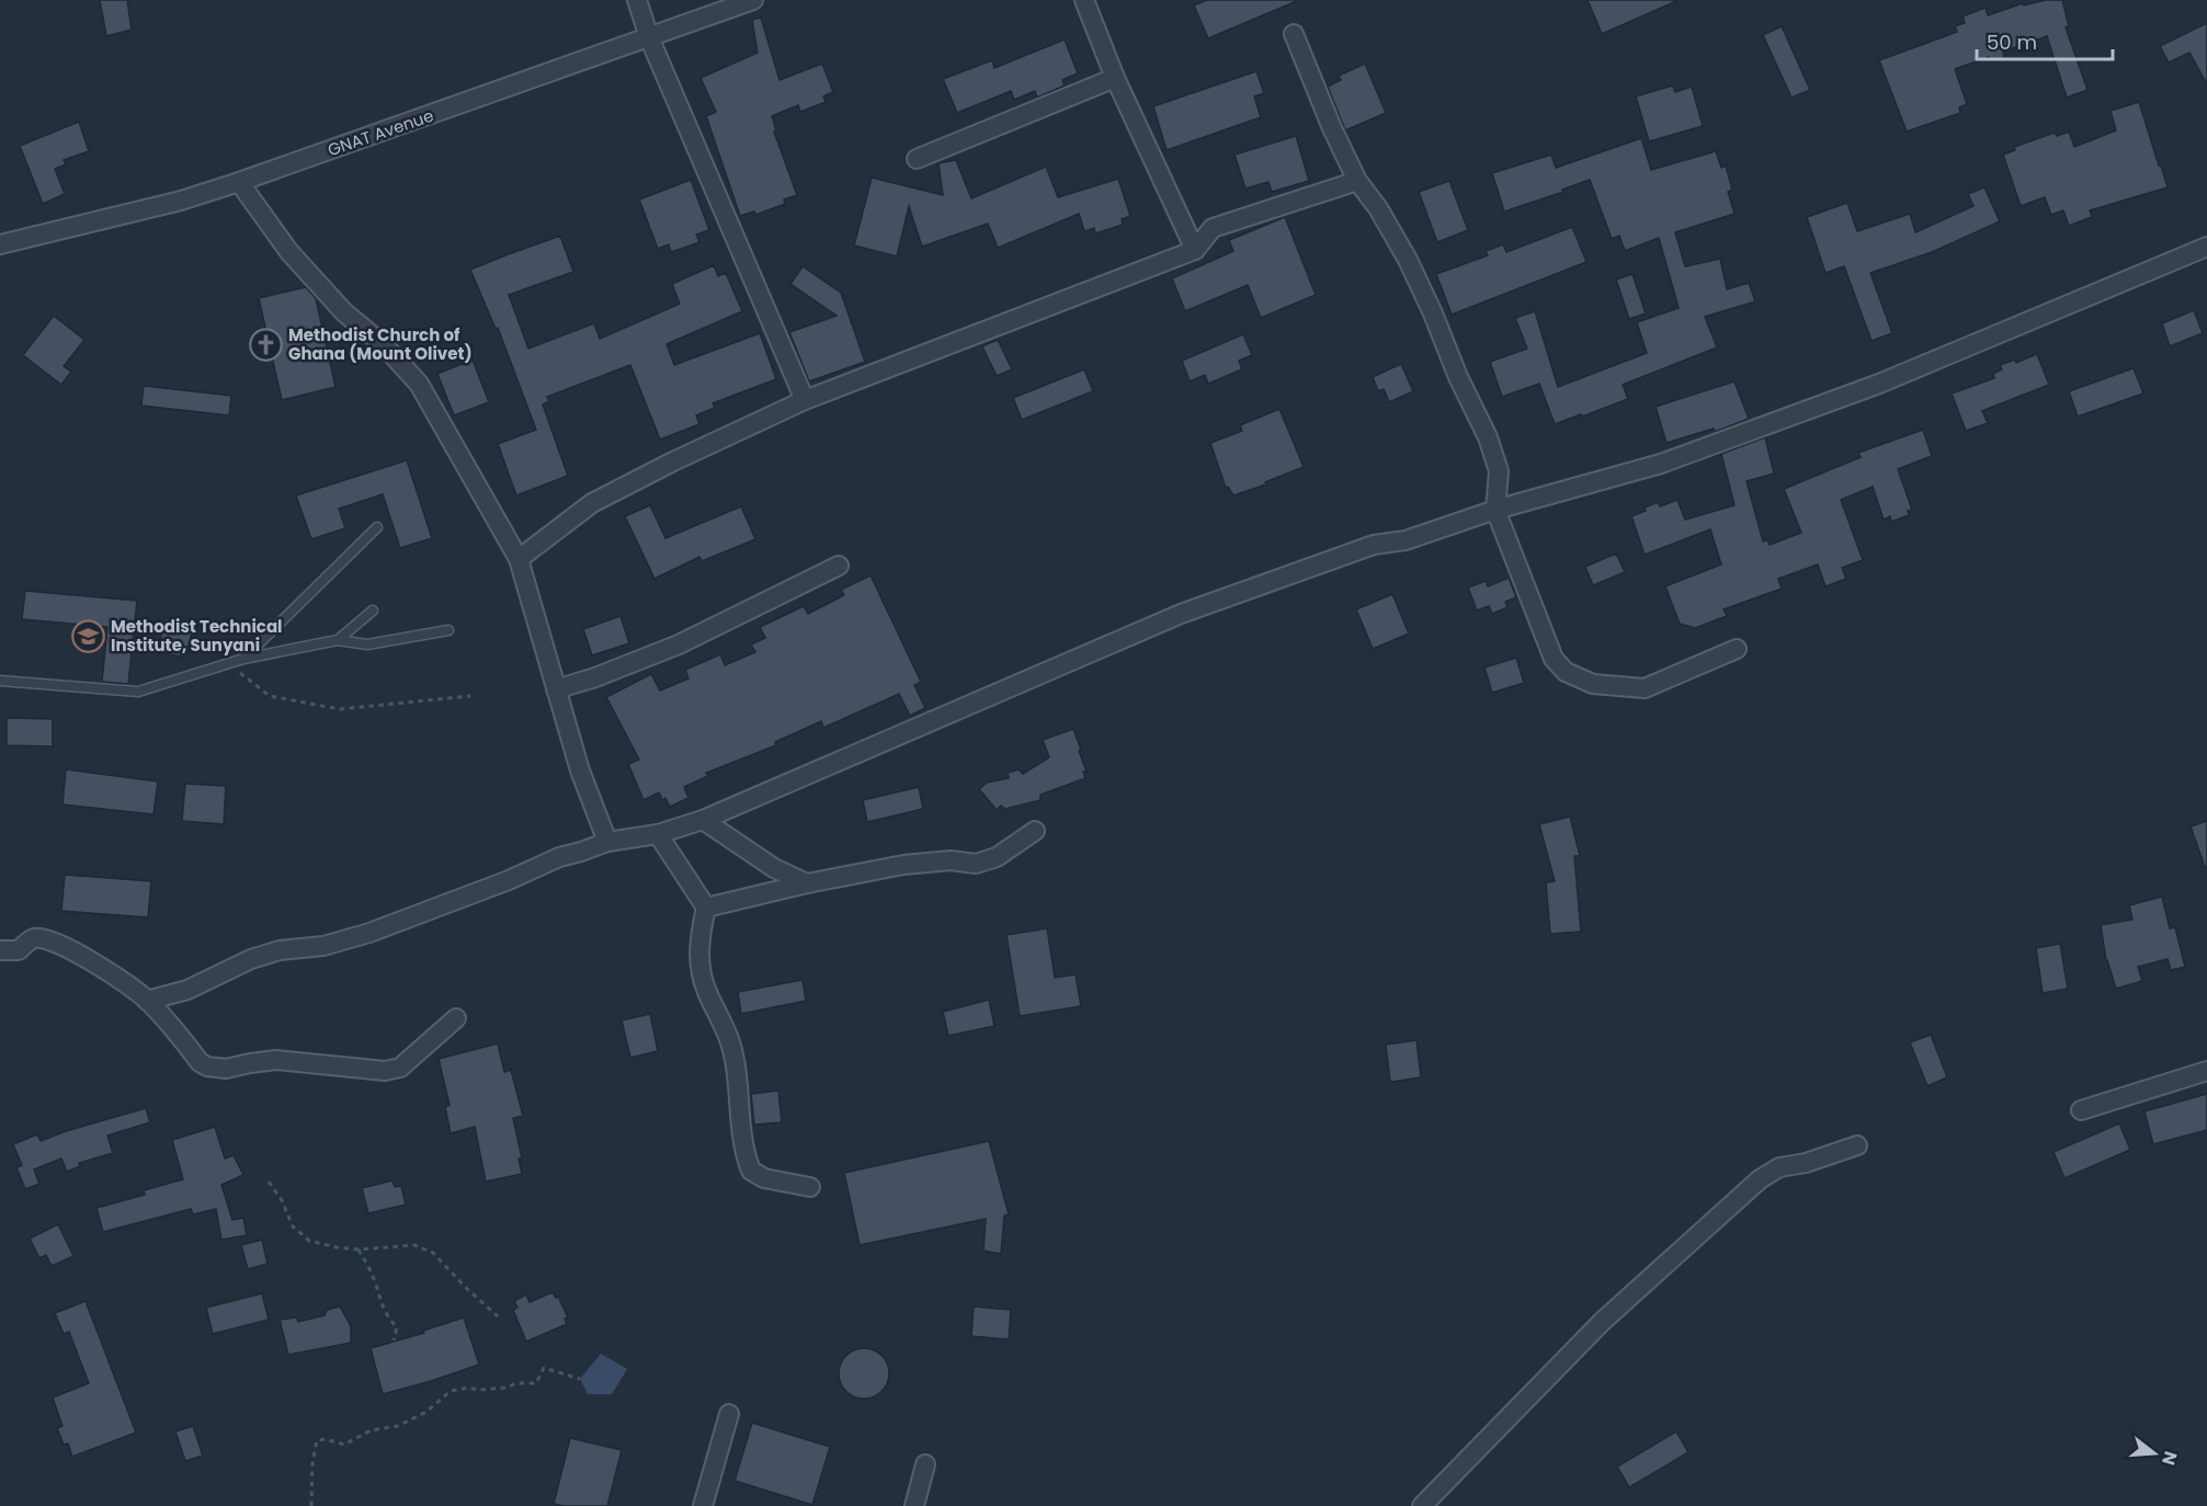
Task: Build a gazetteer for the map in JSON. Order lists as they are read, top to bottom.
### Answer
{
  "streets": {
    "street": ["GNAT Avenue"]
  },
  "places": {
    "church": ["Methodist Church of Ghana (Mount Olivet)"],
    "school or university": ["Methodist Technical Institute, Sunyani"]
  },
  "scale_bar": "50 m",
  "north": "right"
}
